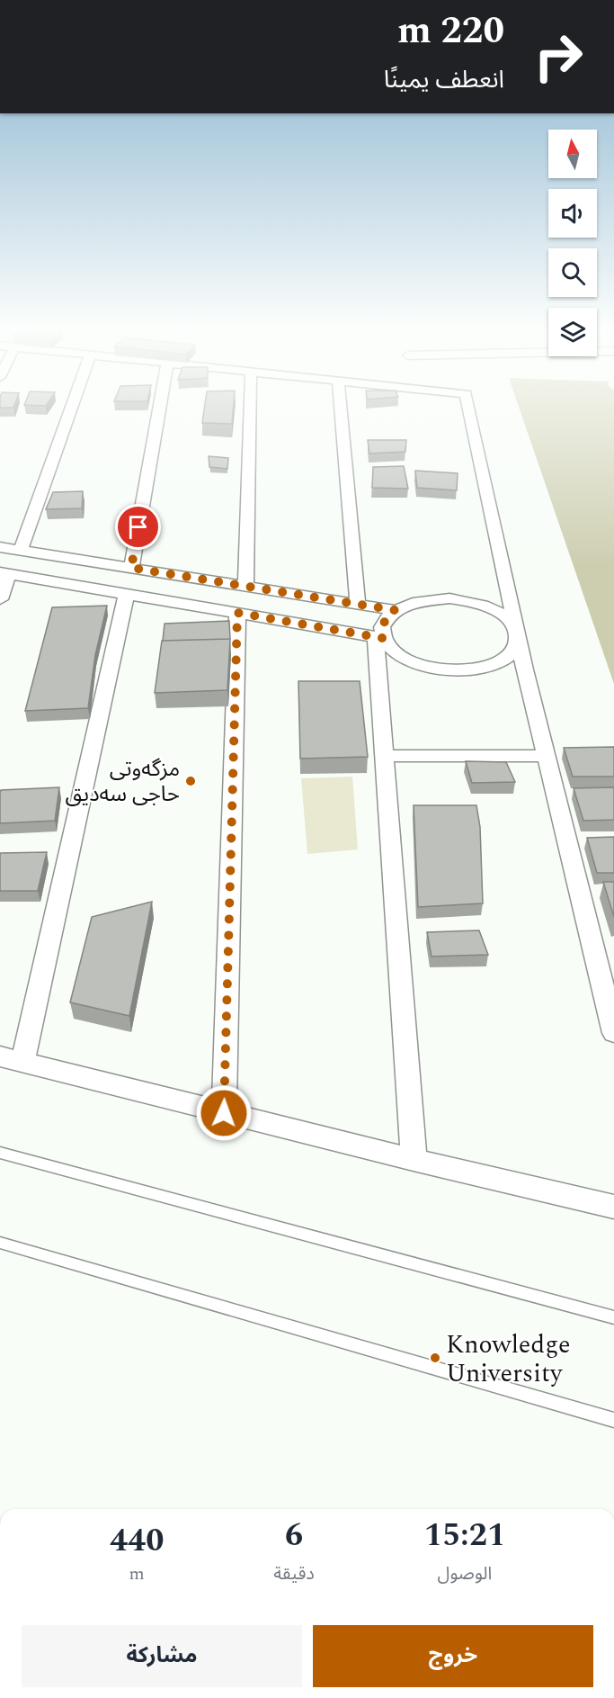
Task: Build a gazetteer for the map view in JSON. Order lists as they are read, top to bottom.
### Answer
{
  "places": ["مزگەوتی حاجی سەدیق", "Knowledge University"],
  "north": "top",
  "page": {
    "turn": ["220 m", "انعطف يمينًا"],
    "eta": [
      "15:21",
      "الوصول",
      "6",
      "دقيقة",
      "440",
      "m"
    ],
    "buttons": ["خروج", "مشاركة"]
  }
}
